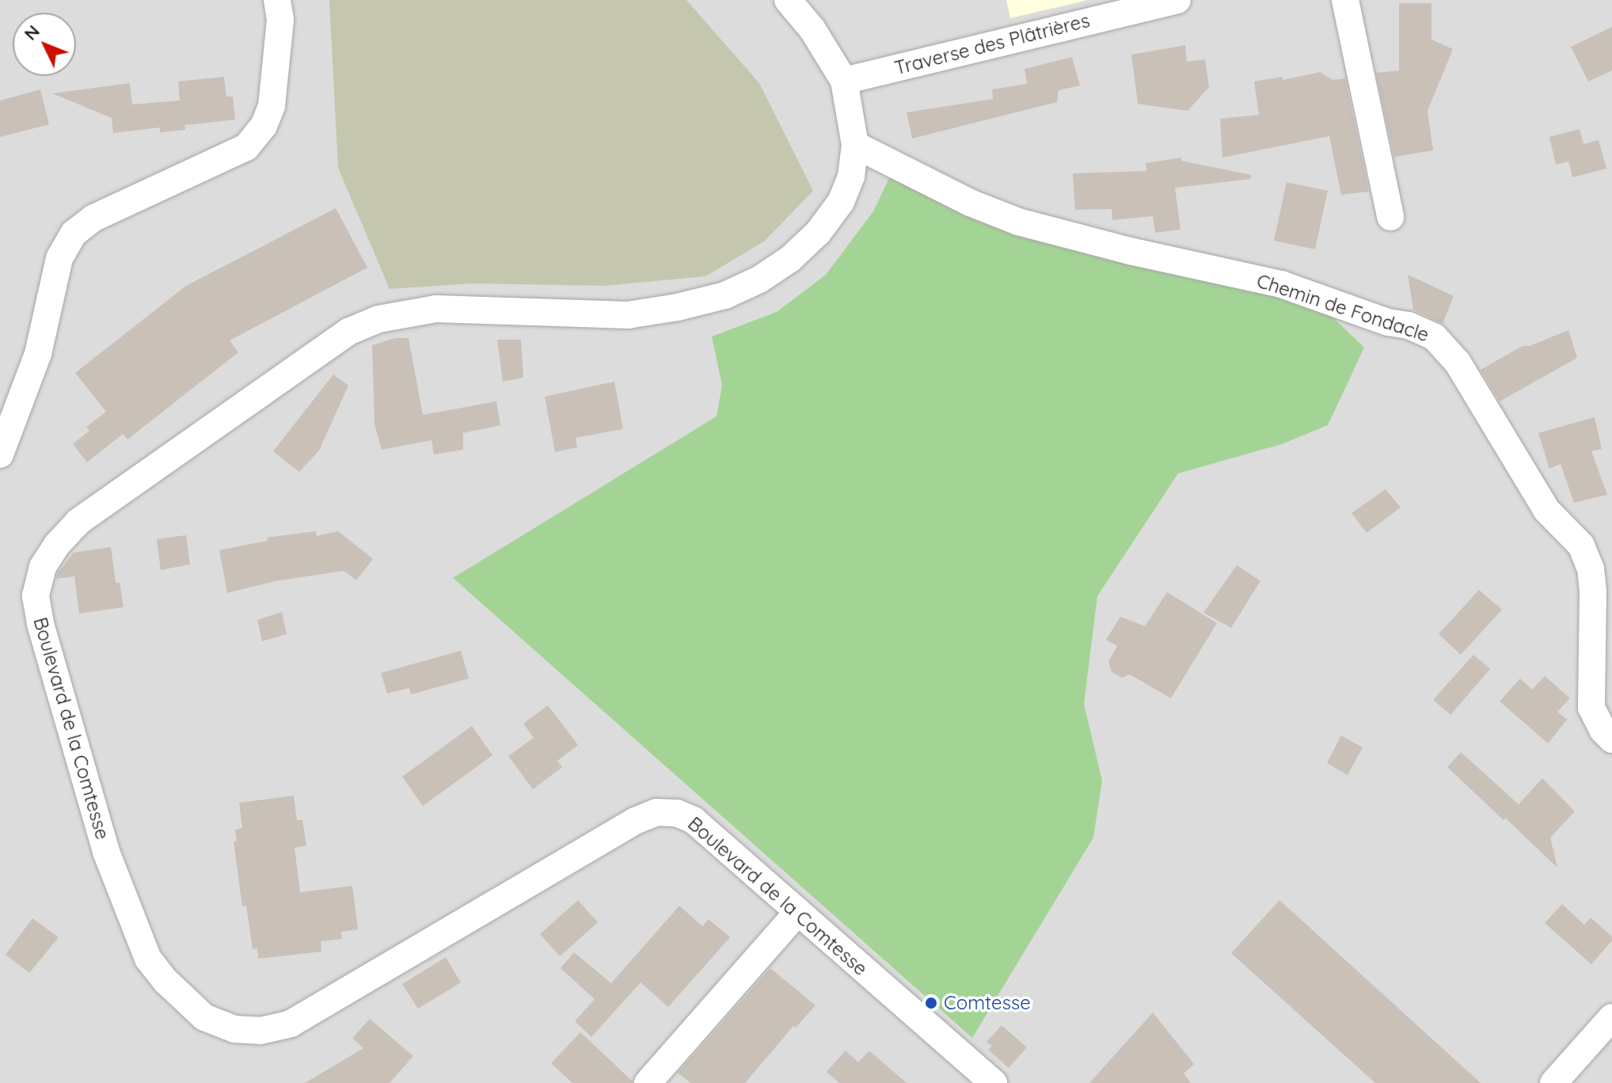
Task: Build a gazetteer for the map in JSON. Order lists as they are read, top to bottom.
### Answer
{
  "streets": {
    "street": ["Traverse des Plâtrières", "Chemin de Fondacle", "Boulevard de la Comtesse"]
  },
  "crossings": [
    ["Traverse des Plâtrières", "Boulevard de la Comtesse"],
    ["Chemin de Fondacle", "Boulevard de la Comtesse"]
  ],
  "places": ["Comtesse"],
  "north": "top left"
}
